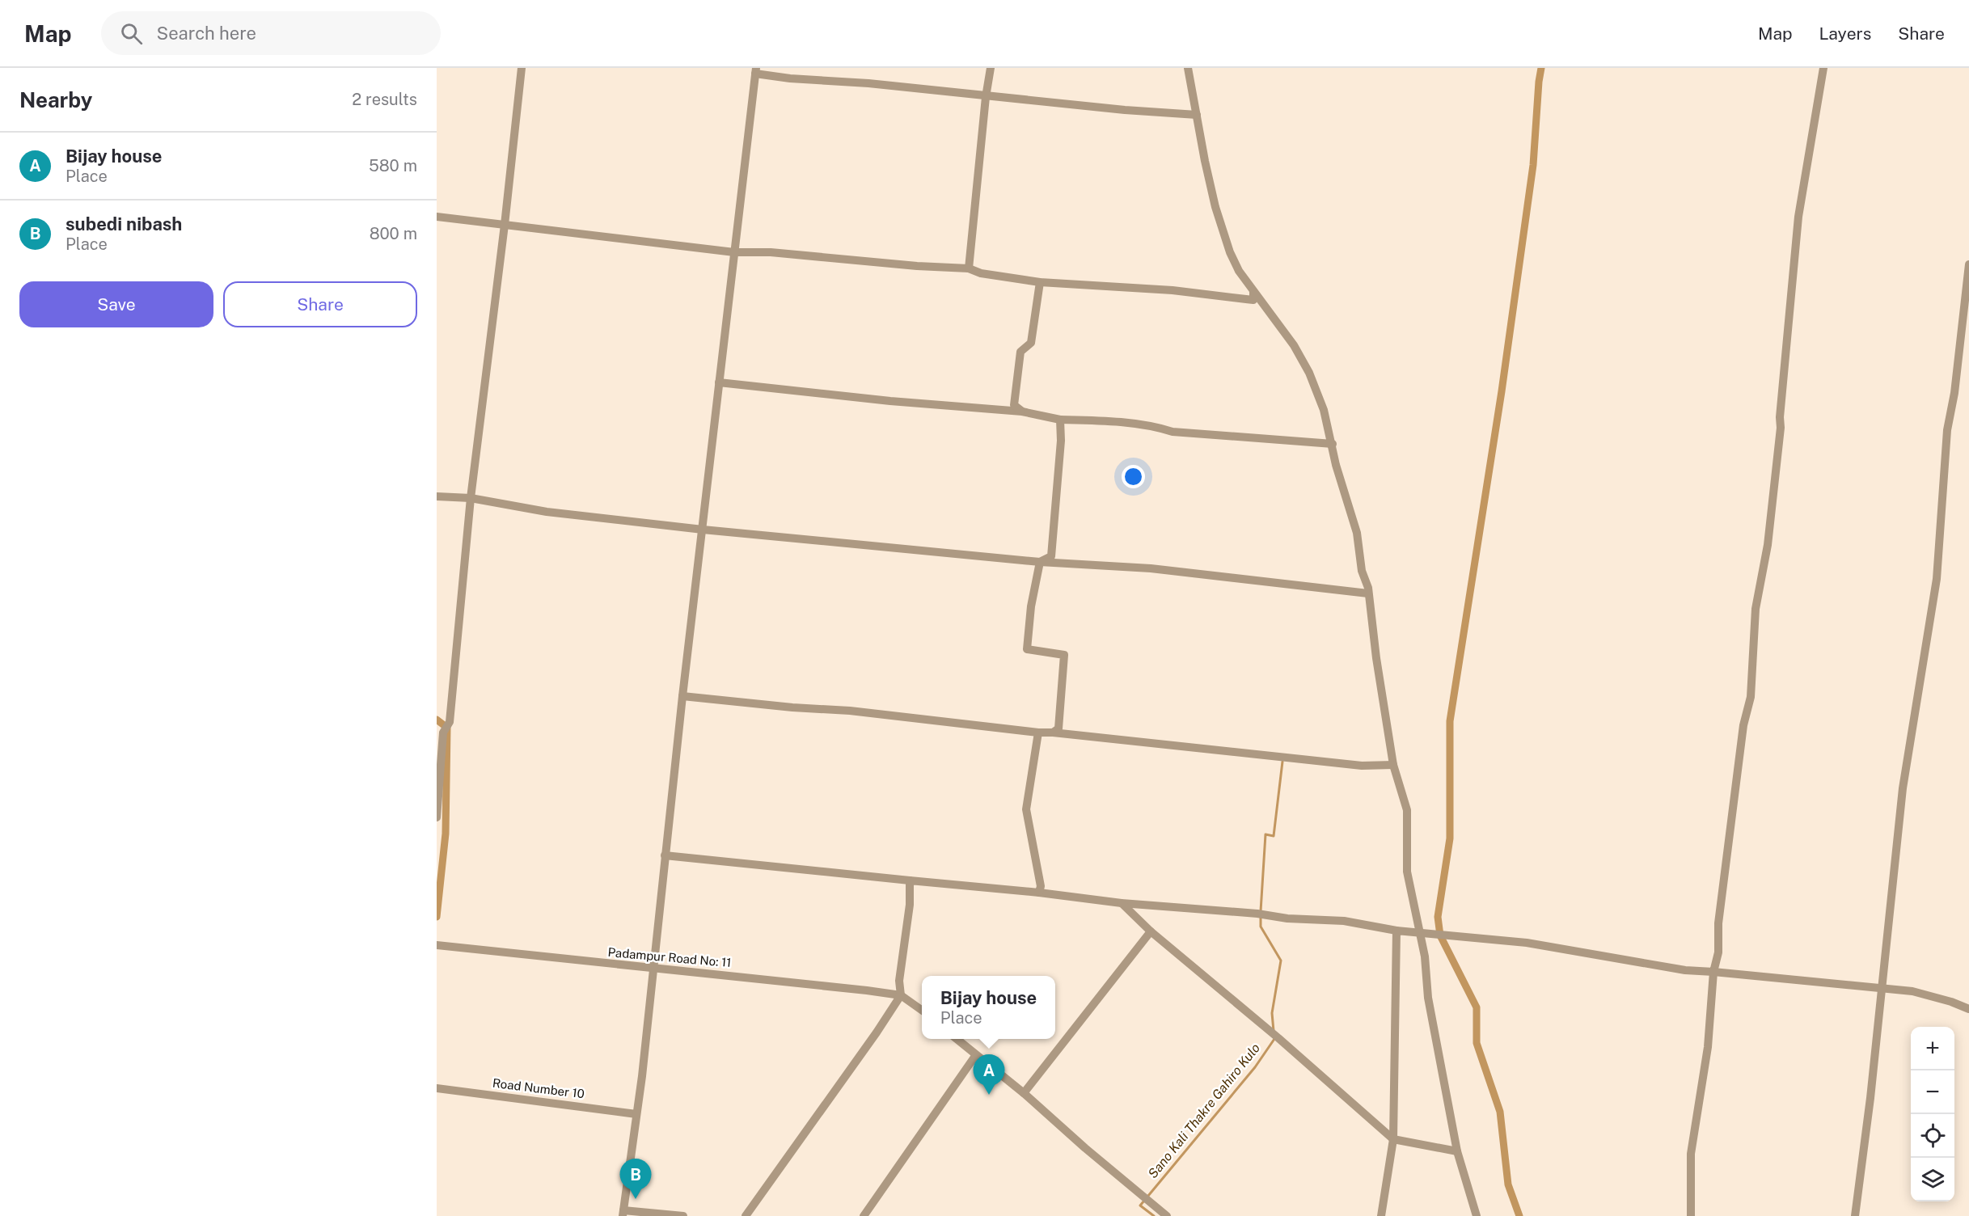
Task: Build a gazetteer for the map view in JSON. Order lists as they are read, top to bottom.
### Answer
{
  "streets": {
    "street": ["Padampur Road No: 11", "Road Number 10"]
  },
  "water": ["Sano Kali Thakre Gahiro Kulo"],
  "page": {
    "header": "Map",
    "search": "Search here",
    "nav": ["Map", "Layers", "Share"],
    "heading": ["Nearby", "2 results"],
    "list": [
      {
        "mark": "A",
        "name": "Bijay house",
        "note": "Place",
        "value": "580 m"
      },
      {
        "mark": "B",
        "name": "subedi nibash",
        "note": "Place",
        "value": "800 m"
      }
    ],
    "buttons": ["Save", "Share"],
    "popup": ["Bijay house", "Place"],
    "map_buttons": ["+", "−"],
    "pins": ["A", "B"]
  }
}
